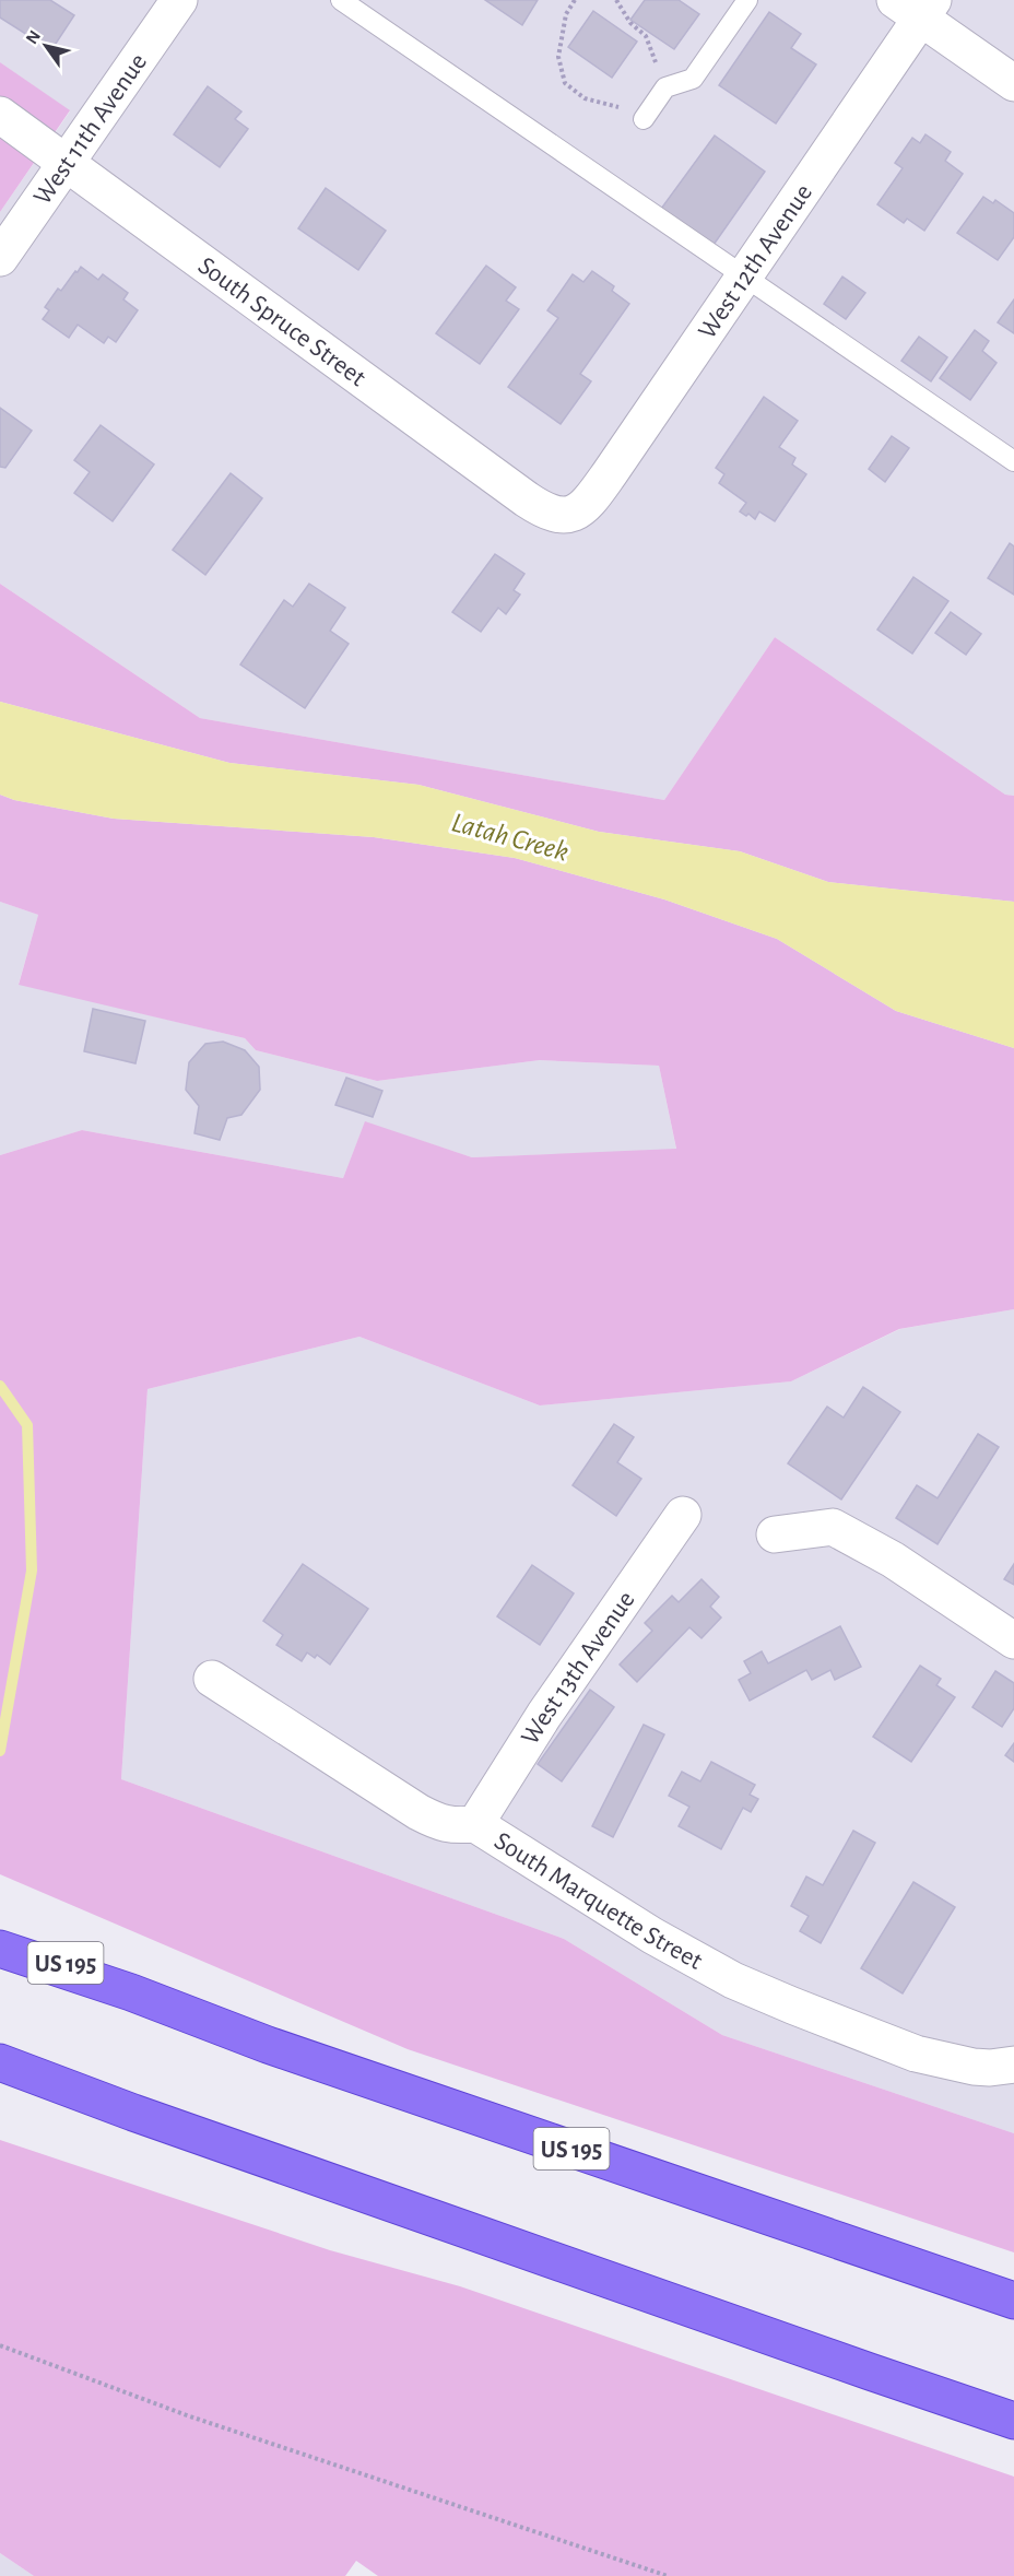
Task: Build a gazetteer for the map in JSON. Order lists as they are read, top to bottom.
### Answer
{
  "streets": {
    "highway": ["US 195"],
    "street": [
      "West 11th Avenue",
      "West 12th Avenue",
      "South Spruce Street",
      "West 13th Avenue",
      "South Marquette Street"
    ]
  },
  "crossings": [
    ["West 11th Avenue", "South Spruce Street"],
    ["West 12th Avenue", "South Spruce Street"],
    ["West 13th Avenue", "South Marquette Street"]
  ],
  "water": ["Latah Creek"],
  "north": "top left"
}
